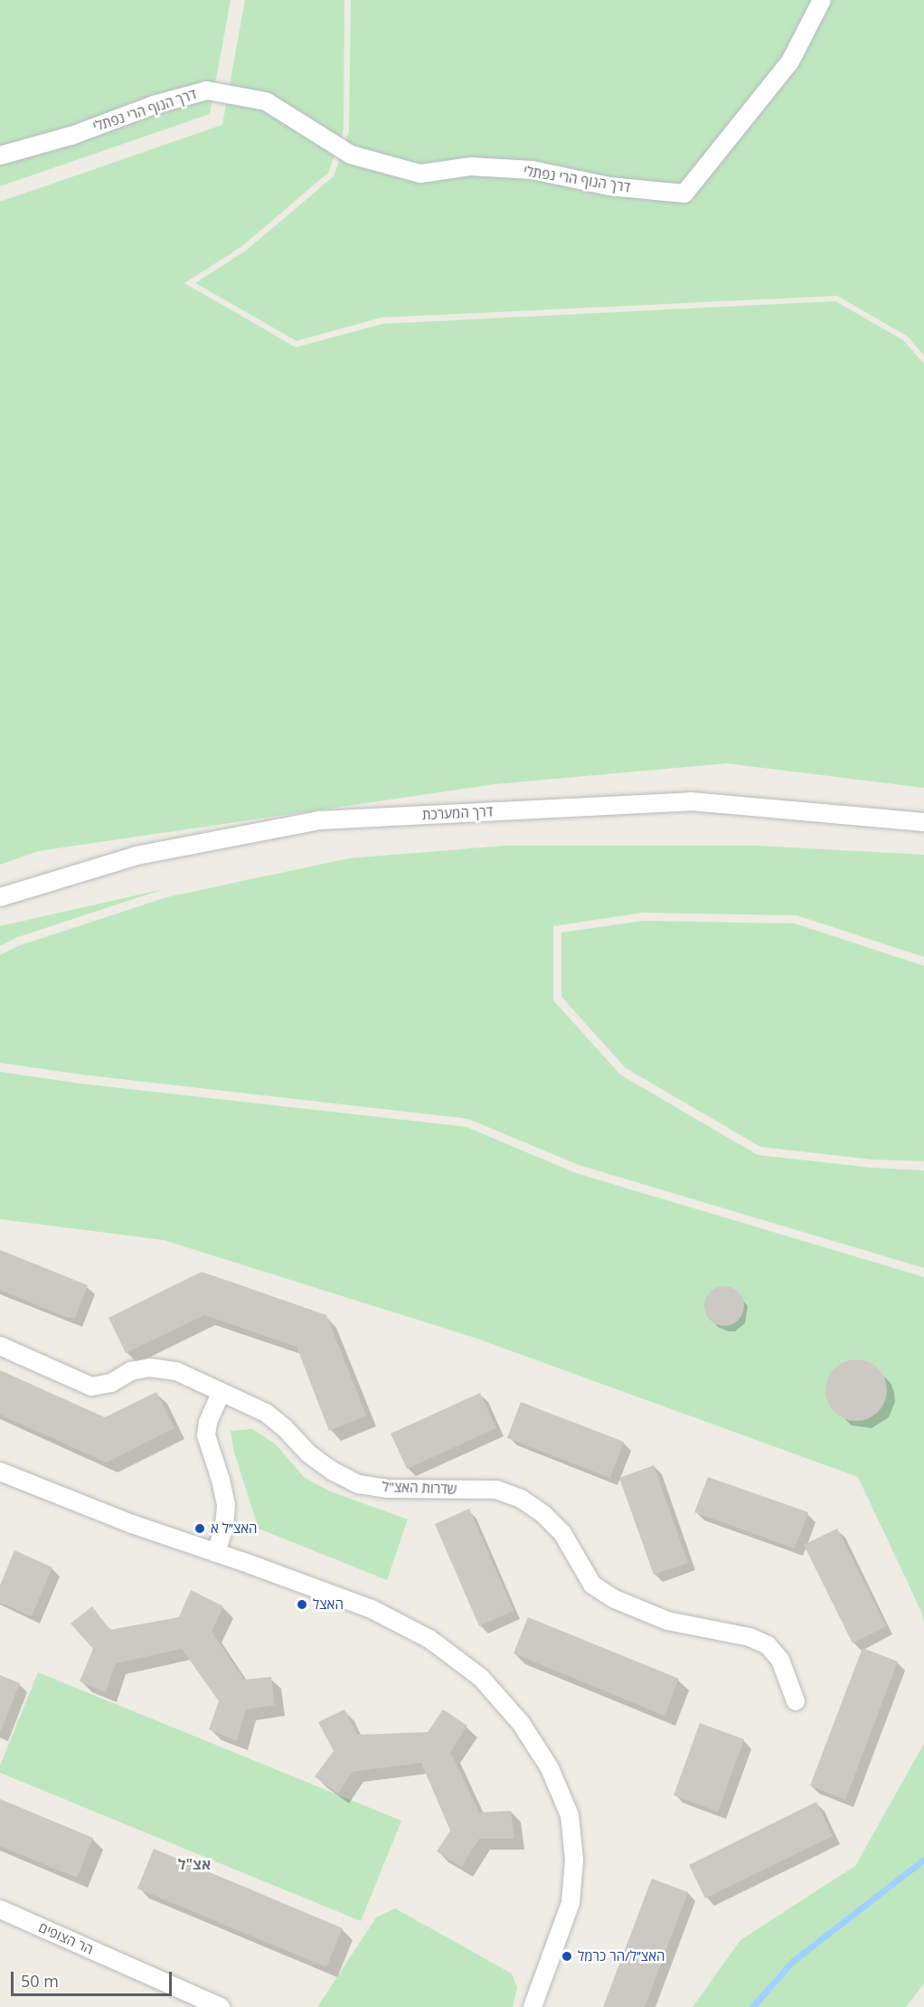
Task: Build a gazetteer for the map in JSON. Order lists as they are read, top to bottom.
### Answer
{
  "streets": {
    "street": [
      "דרך הנוף הרי נפתלי",
      "דרך המערכת",
      "שדרות האצ\"ל",
      "הר הצופים"
    ]
  },
  "districts": ["אצ\"ל"],
  "places": ["האצ״ל א", "האצל", "האצ״ל/הר כרמל"],
  "scale_bar": "50 m"
}
